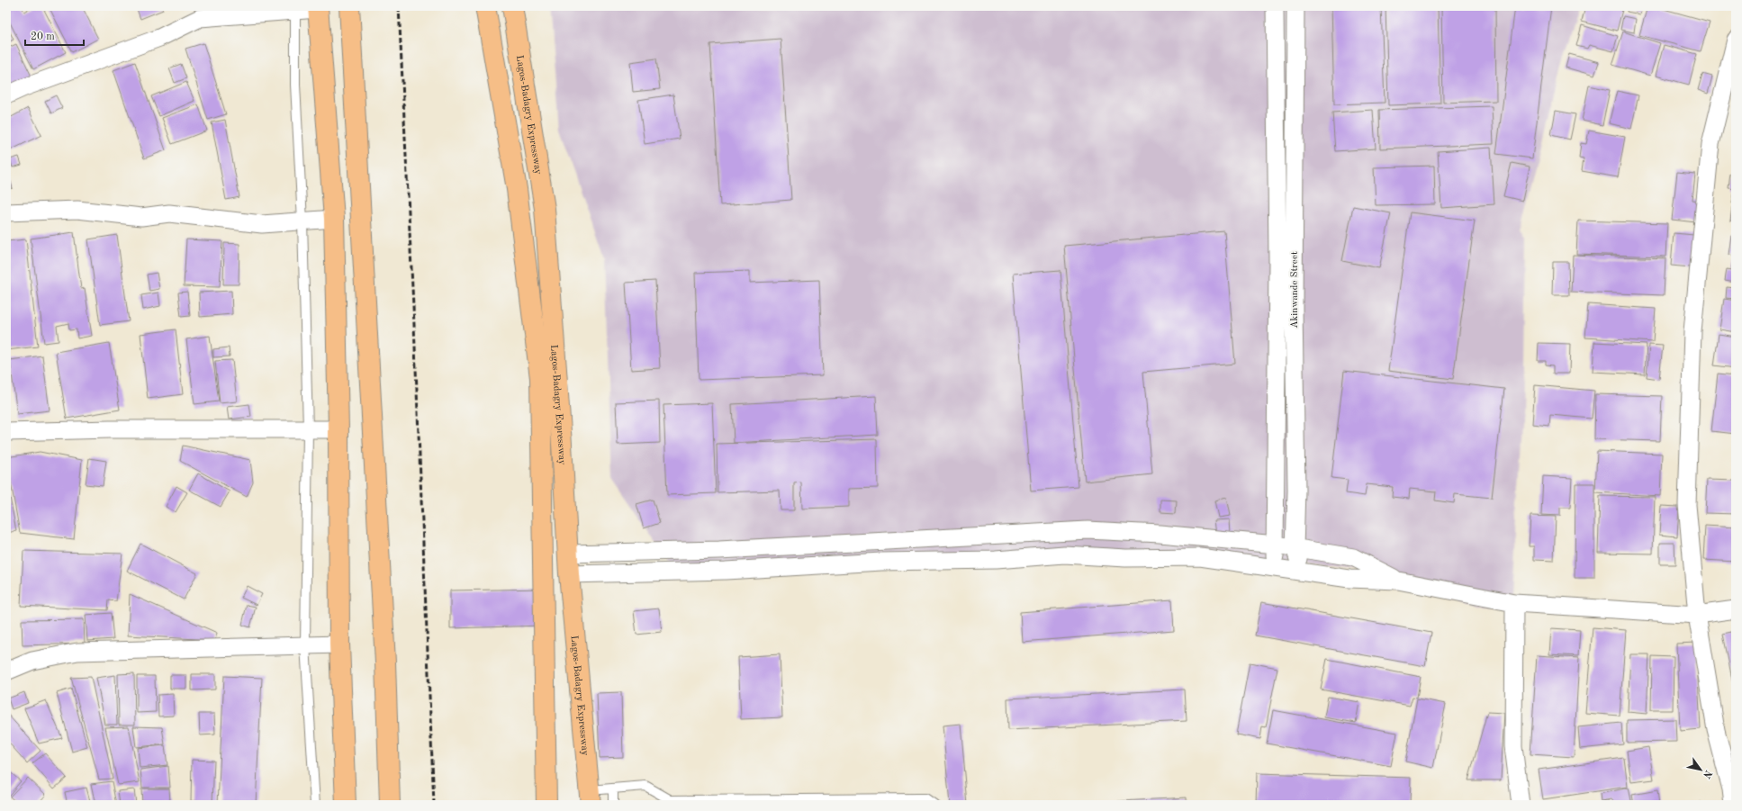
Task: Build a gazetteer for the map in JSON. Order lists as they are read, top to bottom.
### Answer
{
  "streets": {
    "main road": ["Lagos-Badagry Expressway"],
    "street": ["Akinwande Street"]
  },
  "scale_bar": "20 m",
  "north": "bottom right"
}
